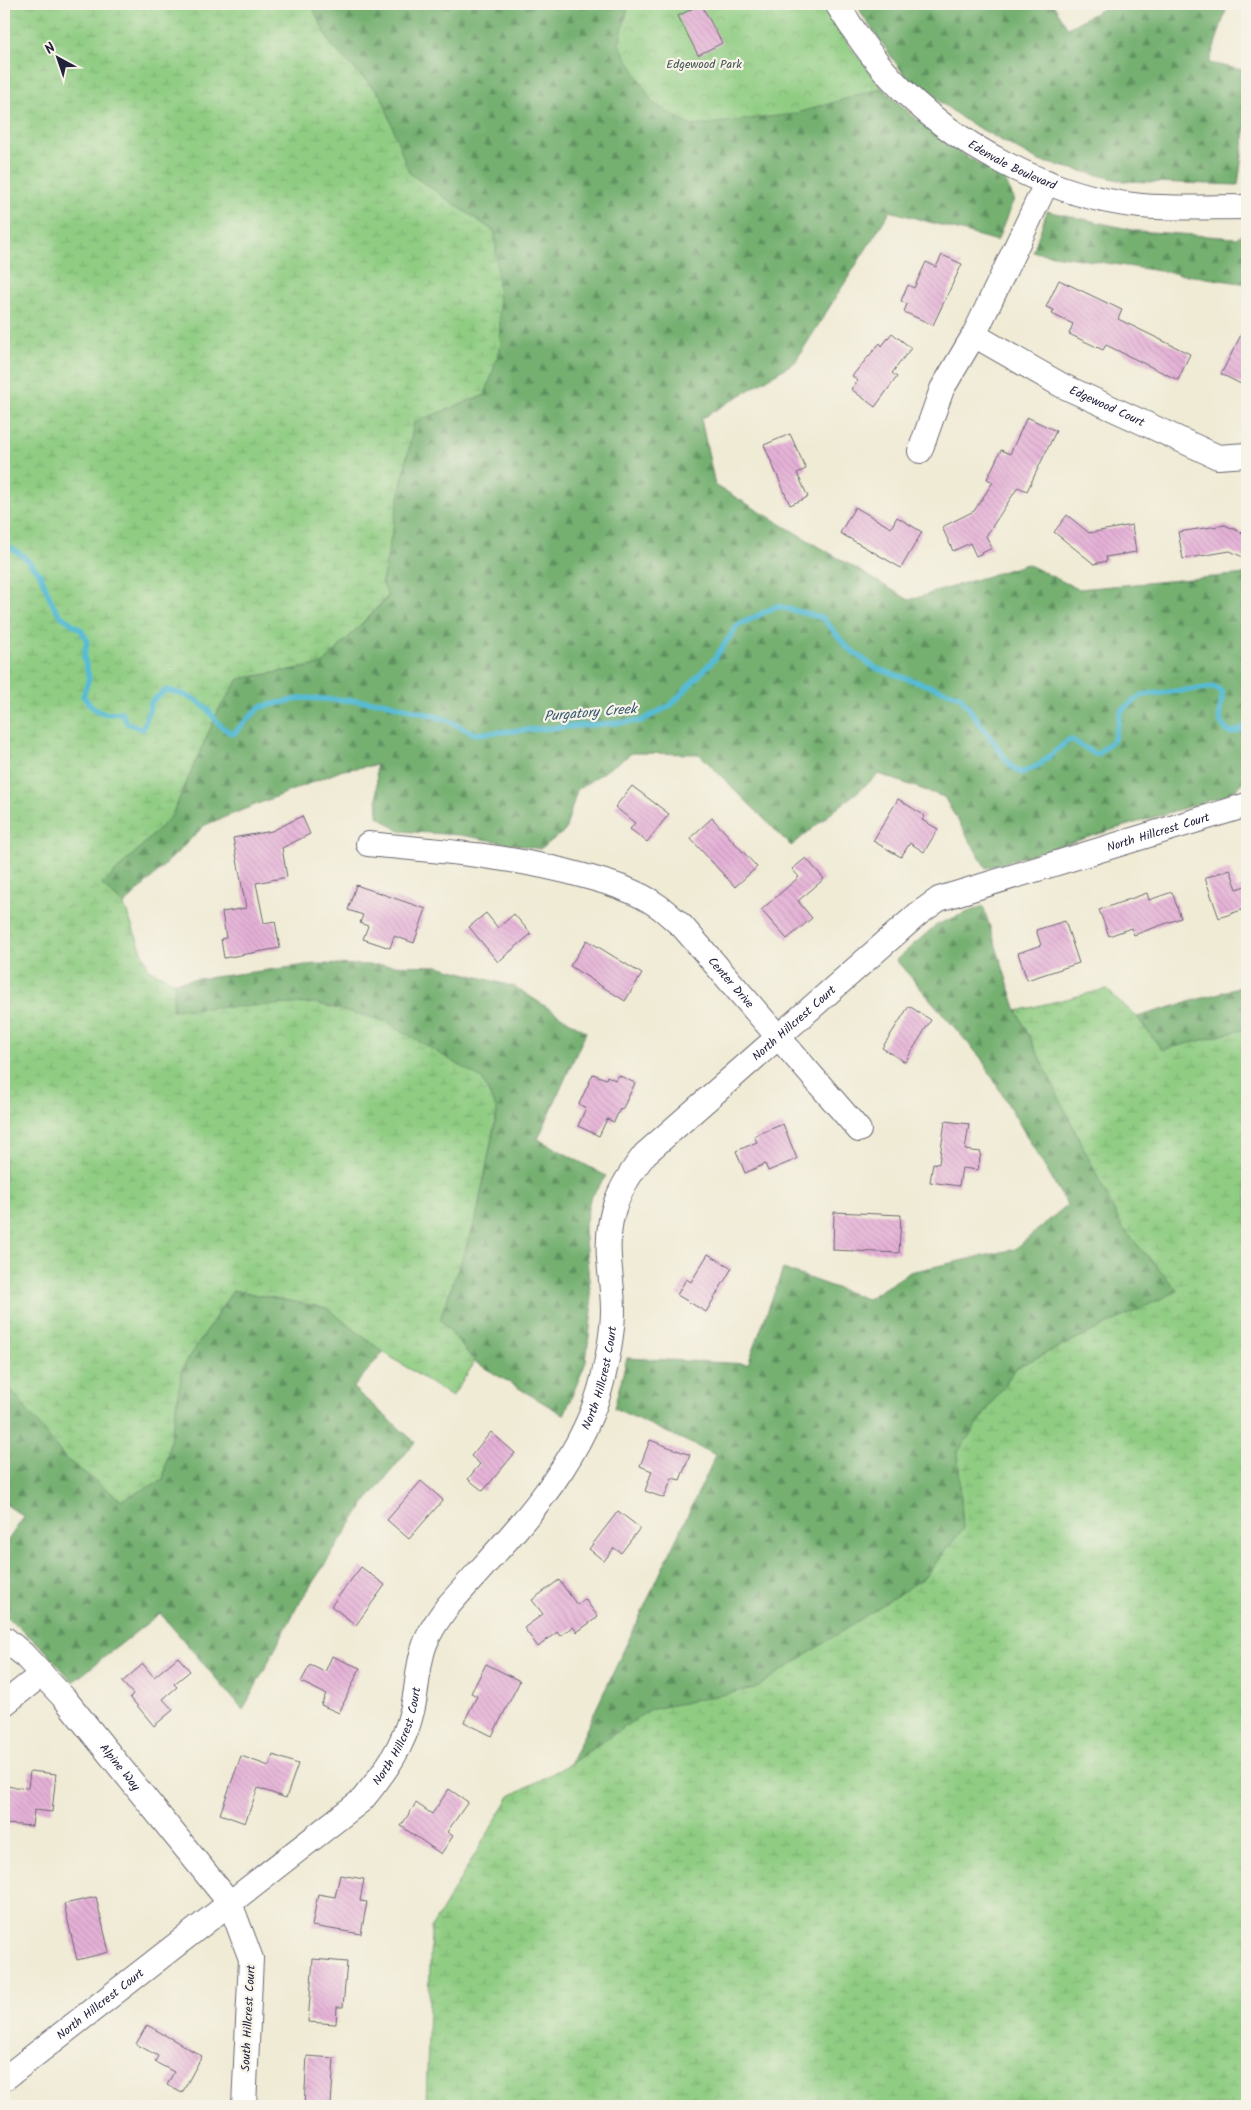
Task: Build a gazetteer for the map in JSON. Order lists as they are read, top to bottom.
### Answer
{
  "streets": {
    "street": [
      "Edenvale Boulevard",
      "Edgewood Court",
      "North Hillcrest Court",
      "Center Drive",
      "Alpine Way",
      "South Hillcrest Court"
    ]
  },
  "crossings": [
    ["North Hillcrest Court", "Center Drive"],
    ["North Hillcrest Court", "Alpine Way"],
    ["North Hillcrest Court", "South Hillcrest Court"],
    ["Alpine Way", "South Hillcrest Court"]
  ],
  "water": ["Purgatory Creek"],
  "parks": ["Edgewood Park"],
  "north": "top left"
}
